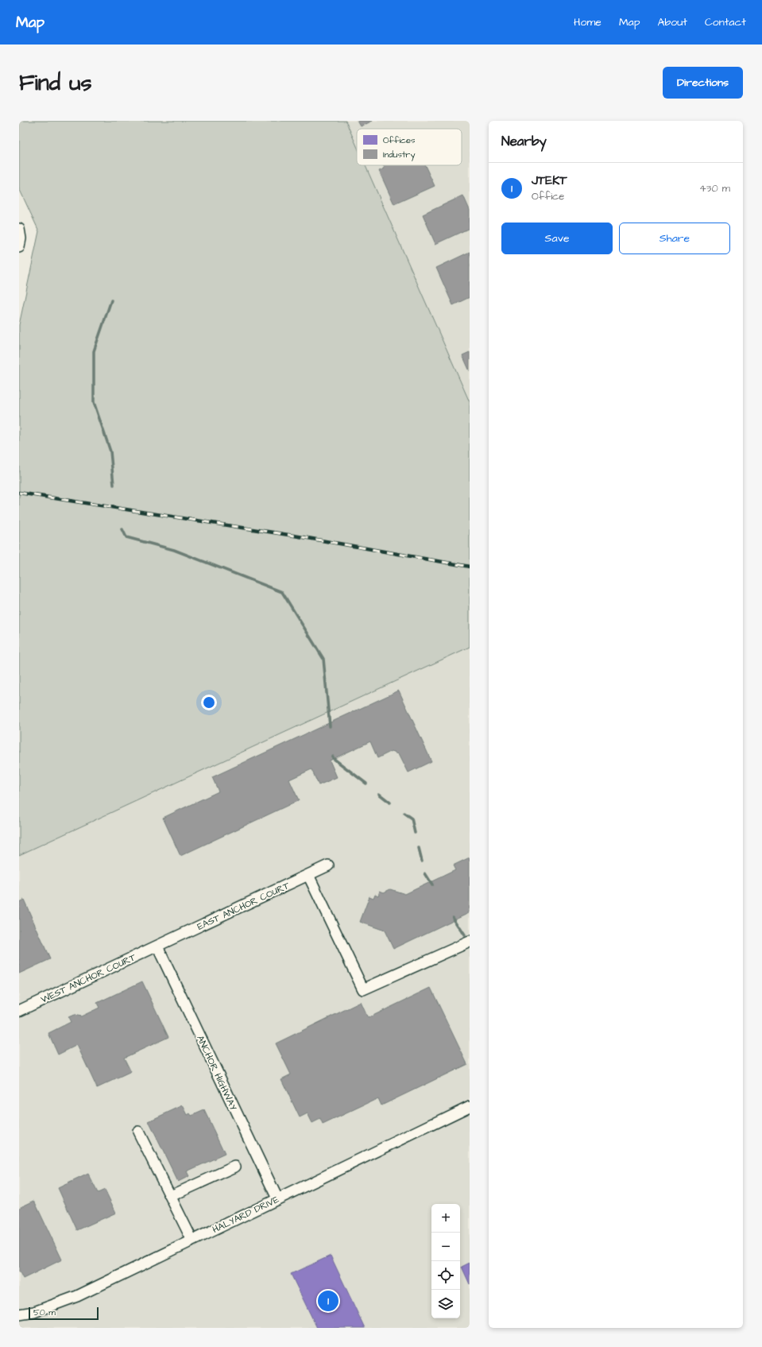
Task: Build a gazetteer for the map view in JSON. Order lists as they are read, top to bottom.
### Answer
{
  "streets": {
    "street": [
      "EAST ANCHOR COURT",
      "WEST ANCHOR COURT",
      "ANCHOR HIGHWAY",
      "HALYARD DRIVE"
    ]
  },
  "crossings": [
    ["EAST ANCHOR COURT", "WEST ANCHOR COURT"],
    ["EAST ANCHOR COURT", "ANCHOR HIGHWAY"],
    ["WEST ANCHOR COURT", "ANCHOR HIGHWAY"],
    ["ANCHOR HIGHWAY", "HALYARD DRIVE"]
  ],
  "legend": ["Offices", "Industry"],
  "scale_bar": "50 m",
  "page": {
    "header": "Map",
    "nav": [
      "Home",
      "Map",
      "About",
      "Contact"
    ],
    "buttons": [
      "Directions",
      ["Save", "Share"]
    ],
    "title": "Find us",
    "heading": "Nearby",
    "list": [
      {
        "mark": "1",
        "name": "JTEKT",
        "note": "Office",
        "value": "430 m"
      }
    ],
    "map_buttons": ["+", "−"],
    "pins": "1",
    "scale": "50 m"
  }
}
